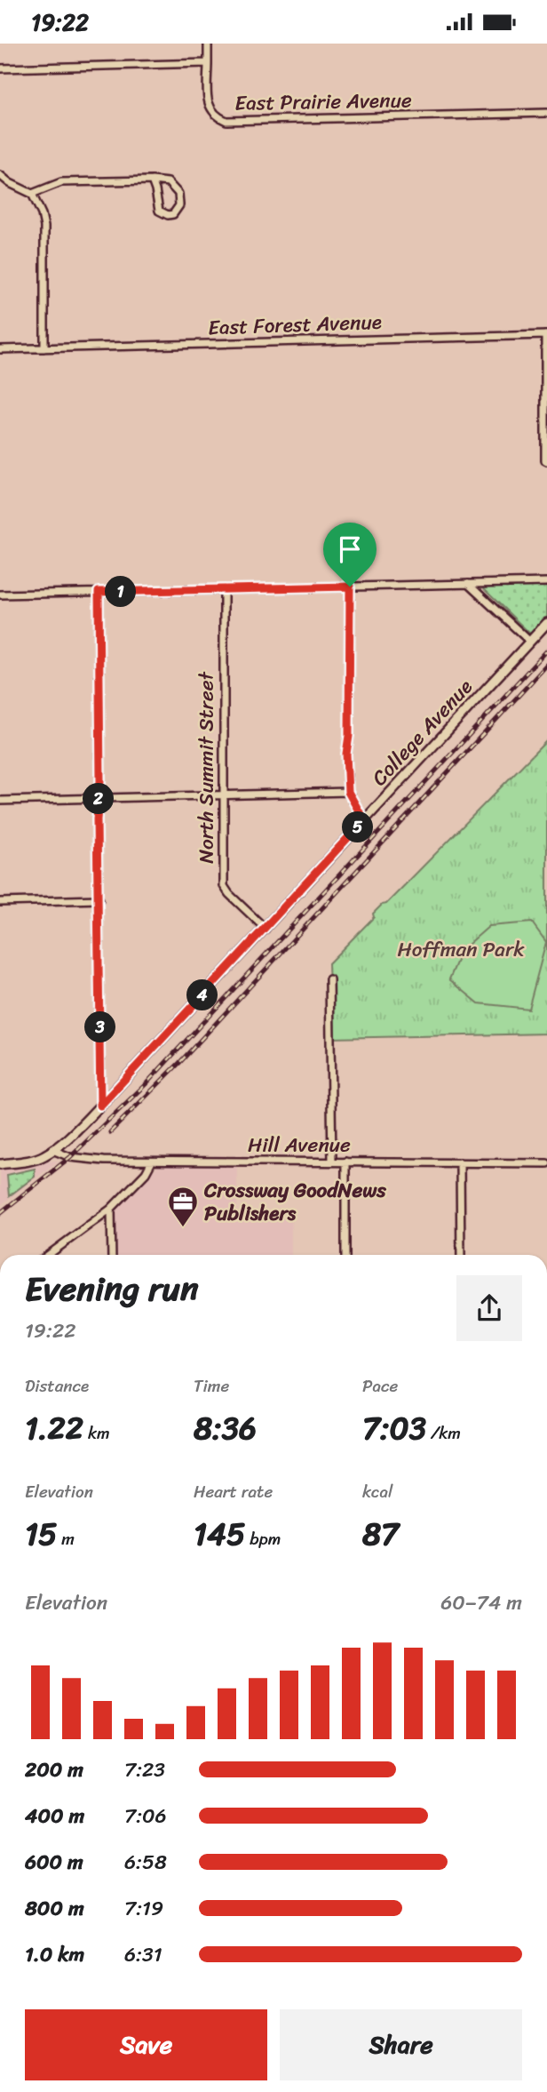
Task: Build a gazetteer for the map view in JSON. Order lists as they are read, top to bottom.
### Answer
{
  "streets": {
    "street": [
      "East Prairie Avenue",
      "East Forest Avenue",
      "College Avenue",
      "North Summit Street",
      "Hill Avenue"
    ]
  },
  "crossings": [
    ["College Avenue", "North Summit Street"],
    ["College Avenue", "Hill Avenue"]
  ],
  "parks": ["Hoffman Park"],
  "places": {
    "office": ["Crossway GoodNews Publishers"]
  },
  "page": {
    "status": "19:22",
    "pins": [
      "1",
      "2",
      "5",
      "4",
      "3"
    ],
    "heading": ["Evening run", "19:22"],
    "stats": [
      ["Distance", "1.22 km"],
      ["Time", "8:36"],
      ["Pace", "7:03 /km"],
      ["Elevation", "15 m"],
      ["Heart rate", "145 bpm"],
      ["kcal", "87"]
    ],
    "chart": ["Elevation", "60–74 m"],
    "list": [
      {
        "name": "200 m",
        "note": "7:23"
      },
      {
        "name": "400 m",
        "note": "7:06"
      },
      {
        "name": "600 m",
        "note": "6:58"
      },
      {
        "name": "800 m",
        "note": "7:19"
      },
      {
        "name": "1.0 km",
        "note": "6:31"
      }
    ],
    "buttons": ["Save", "Share"]
  }
}
